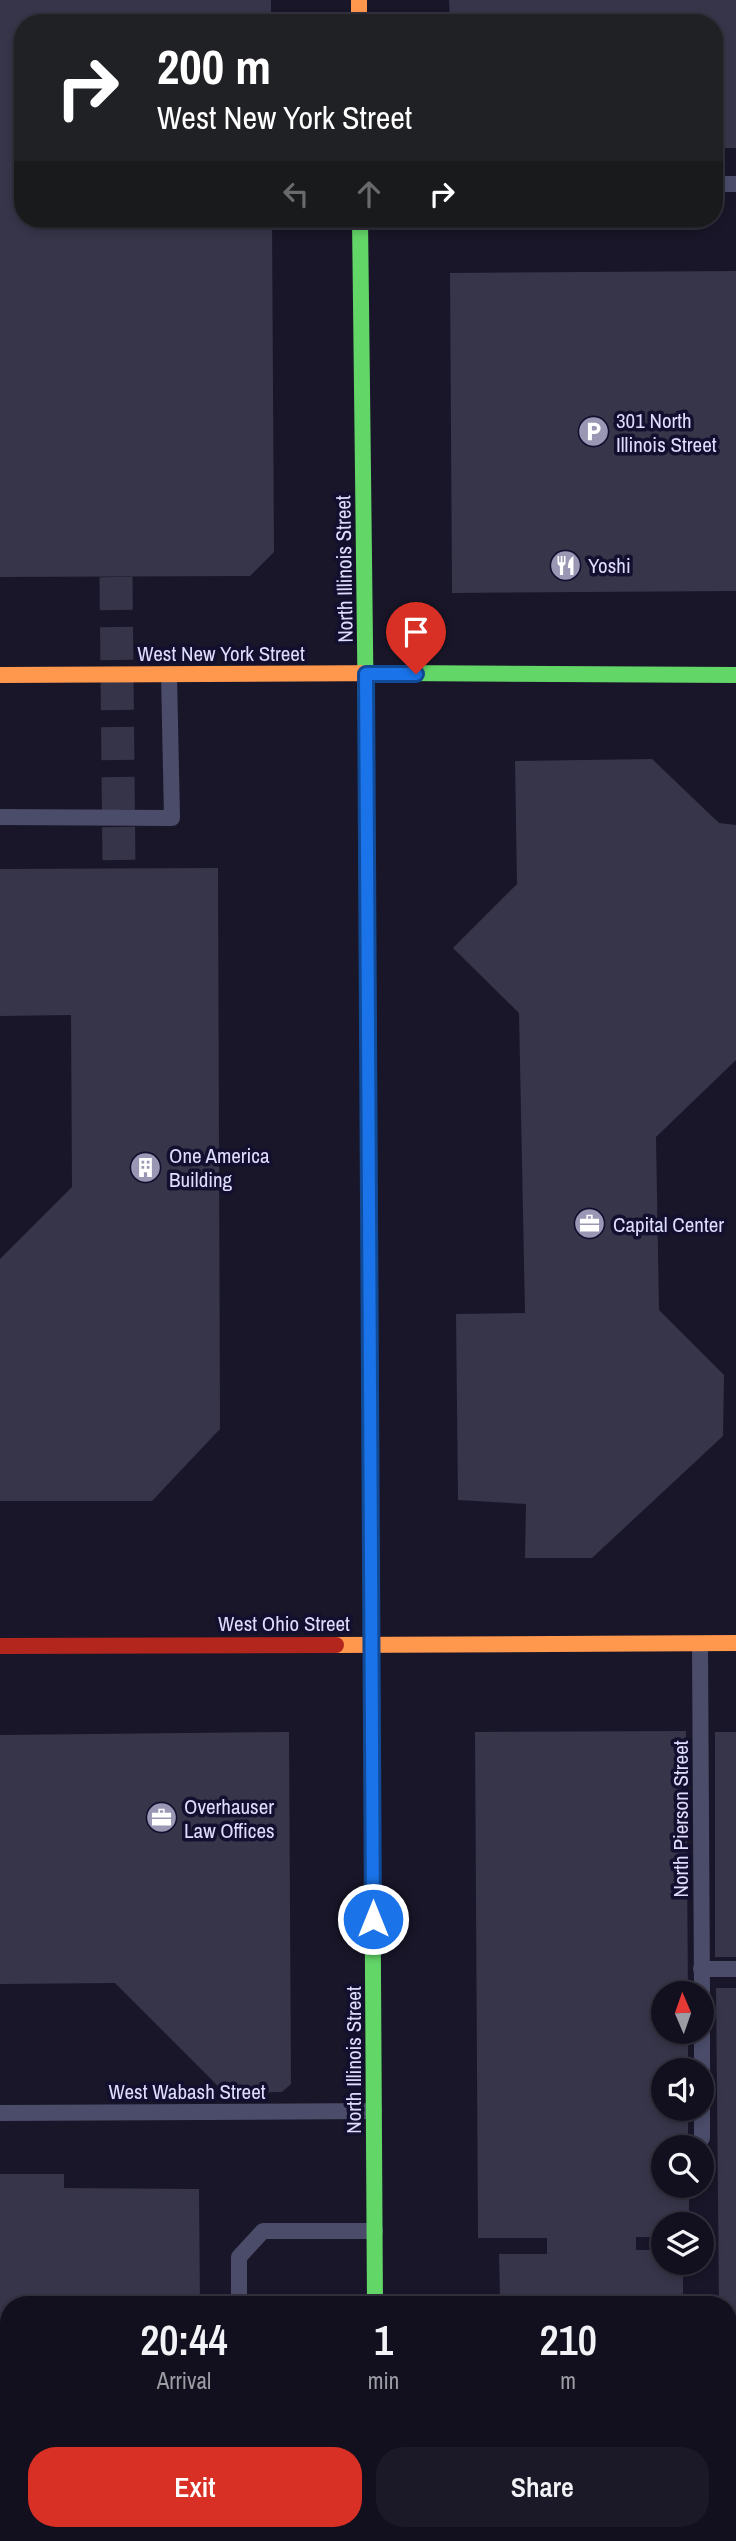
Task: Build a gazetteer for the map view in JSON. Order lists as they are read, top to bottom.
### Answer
{
  "streets": {
    "main road": ["North Illinois Street", "West New York Street", "West Ohio Street"],
    "lane": ["North Pierson Street", "West Wabash Street"]
  },
  "crossings": [
    ["North Illinois Street", "West New York Street"],
    ["North Illinois Street", "West Ohio Street"],
    ["North Illinois Street", "West Wabash Street"],
    ["West Ohio Street", "North Pierson Street"]
  ],
  "places": {
    "parking": ["301 North Illinois Street"],
    "restaurant": ["Yoshi"],
    "building": ["One America Building"],
    "office": ["Capital Center", "Overhauser Law Offices"]
  },
  "north": "top",
  "page": {
    "turn": ["200 m", "West New York Street"],
    "eta": [
      "20:44",
      "Arrival",
      "1",
      "min",
      "210",
      "m"
    ],
    "buttons": ["Exit", "Share"]
  }
}
